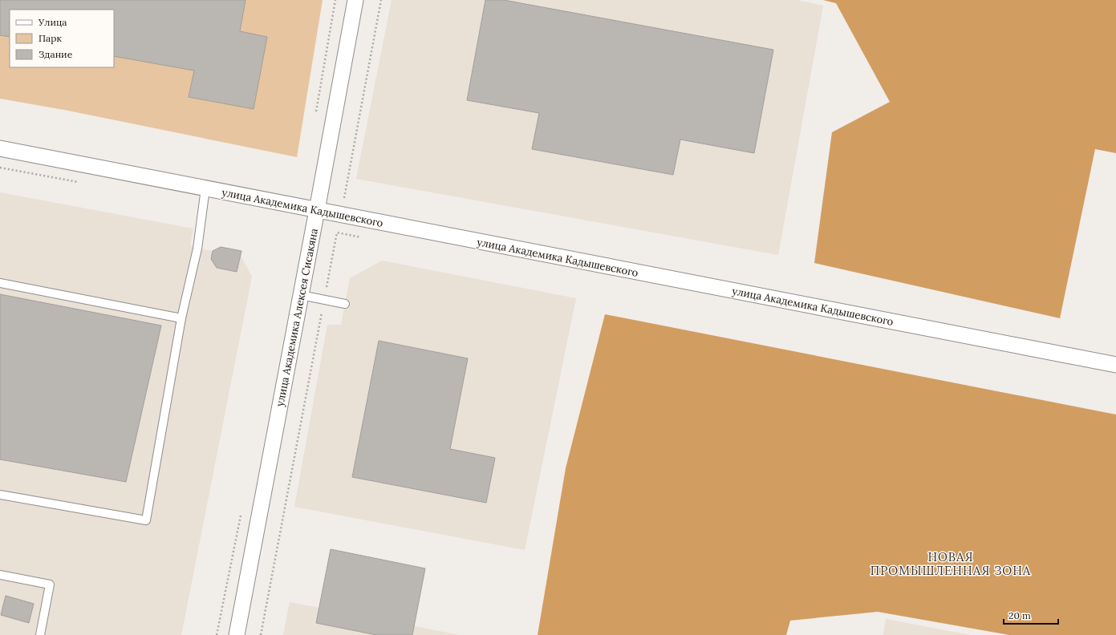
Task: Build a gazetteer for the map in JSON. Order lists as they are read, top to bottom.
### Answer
{
  "streets": {
    "street": ["улица Академика Кадышевского", "улица Академика Алексея Сисакяна"]
  },
  "crossings": [
    ["улица Академика Кадышевского", "улица Академика Алексея Сисакяна"]
  ],
  "districts": ["НОВАЯ ПРОМЫШЛЕННАЯ ЗОНА"],
  "legend": ["Улица", "Парк", "Здание"],
  "scale_bar": "20 m"
}
